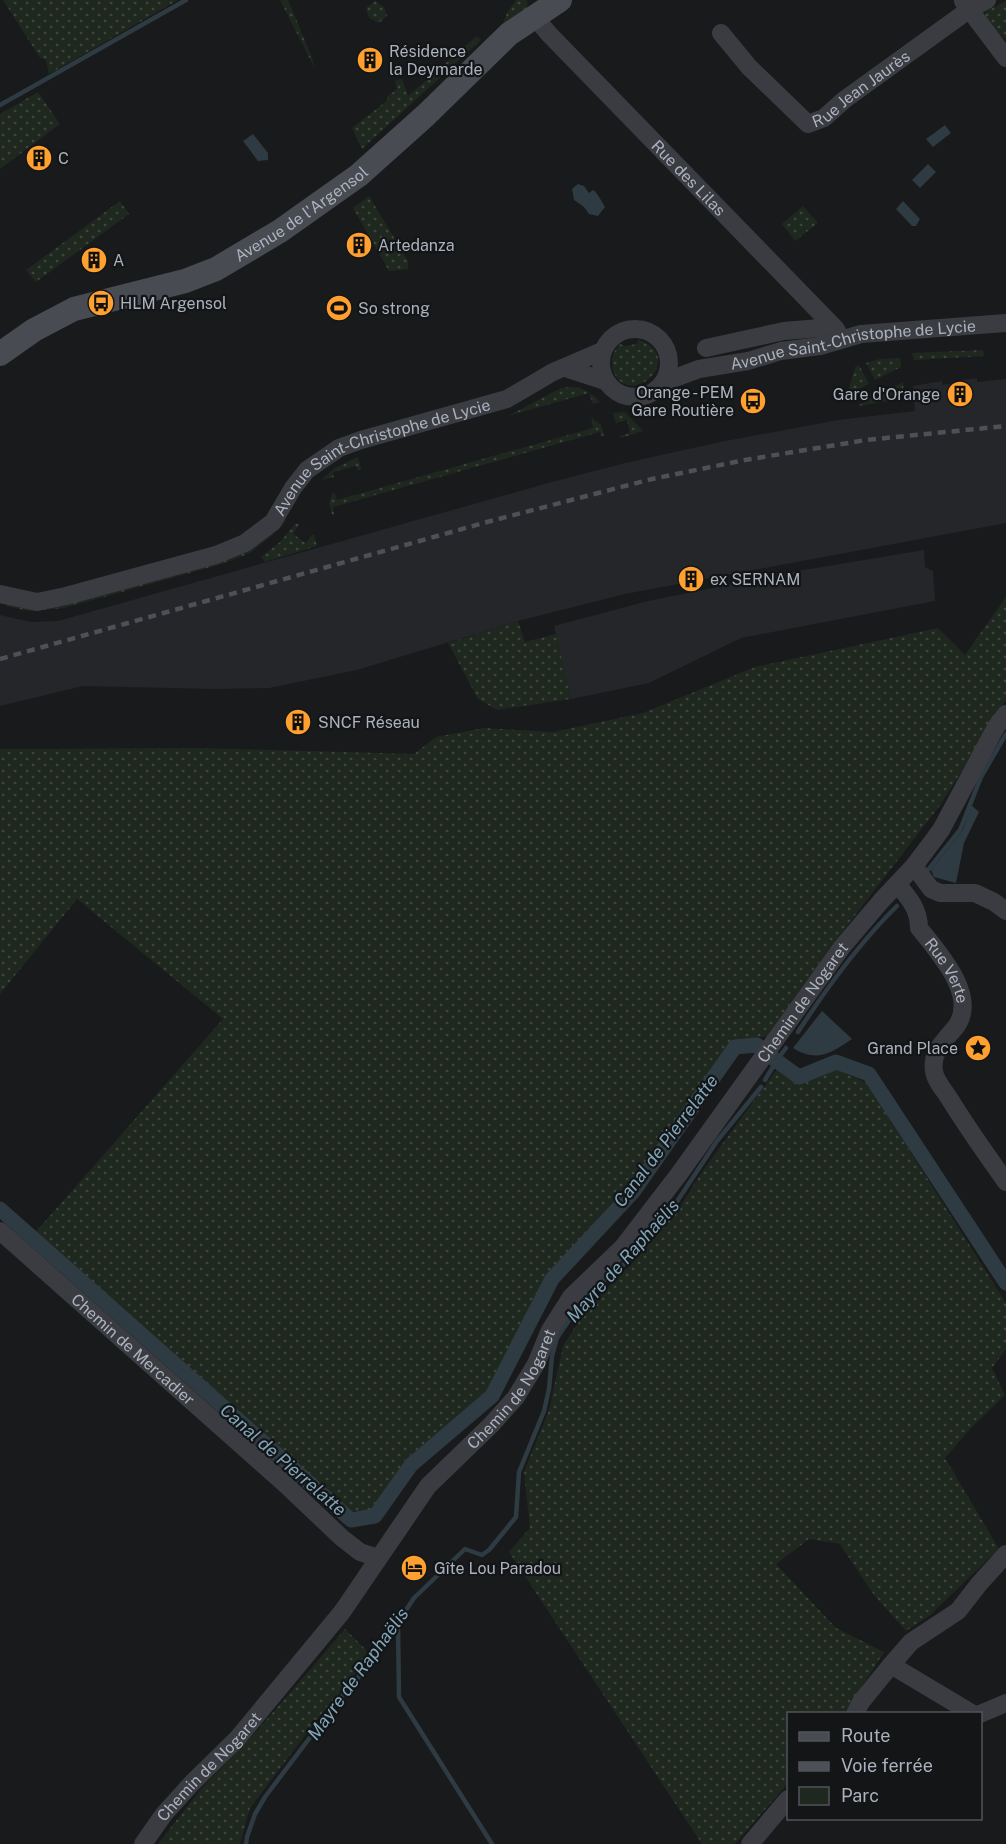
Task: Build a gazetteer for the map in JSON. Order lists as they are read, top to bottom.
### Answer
{
  "streets": {
    "street": [
      "Rue Jean Jaurès",
      "Rue des Lilas",
      "Avenue de l'Argensol",
      "Avenue Saint-Christophe de Lycie",
      "Rue Verte",
      "Chemin de Nogaret",
      "Chemin de Mercadier"
    ]
  },
  "crossings": [
    ["Rue des Lilas", "Avenue de l'Argensol"],
    ["Rue des Lilas", "Avenue Saint-Christophe de Lycie"],
    ["Rue Verte", "Chemin de Nogaret"],
    ["Chemin de Nogaret", "Chemin de Mercadier"]
  ],
  "water": ["Canal de Pierrelatte", "Mayre de Raphaëlis"],
  "places": {
    "building": [
      "Résidence la Deymarde",
      "C",
      "Artedanza",
      "A",
      "Gare d'Orange",
      "ex SERNAM",
      "SNCF Réseau"
    ],
    "bus stop": ["HLM Argensol", "Orange - PEM Gare Routière"],
    "sports": ["So strong"],
    "place": ["Grand Place"],
    "hotel": ["Gîte Lou Paradou"]
  },
  "legend": ["Route", "Voie ferrée", "Parc"]
}
